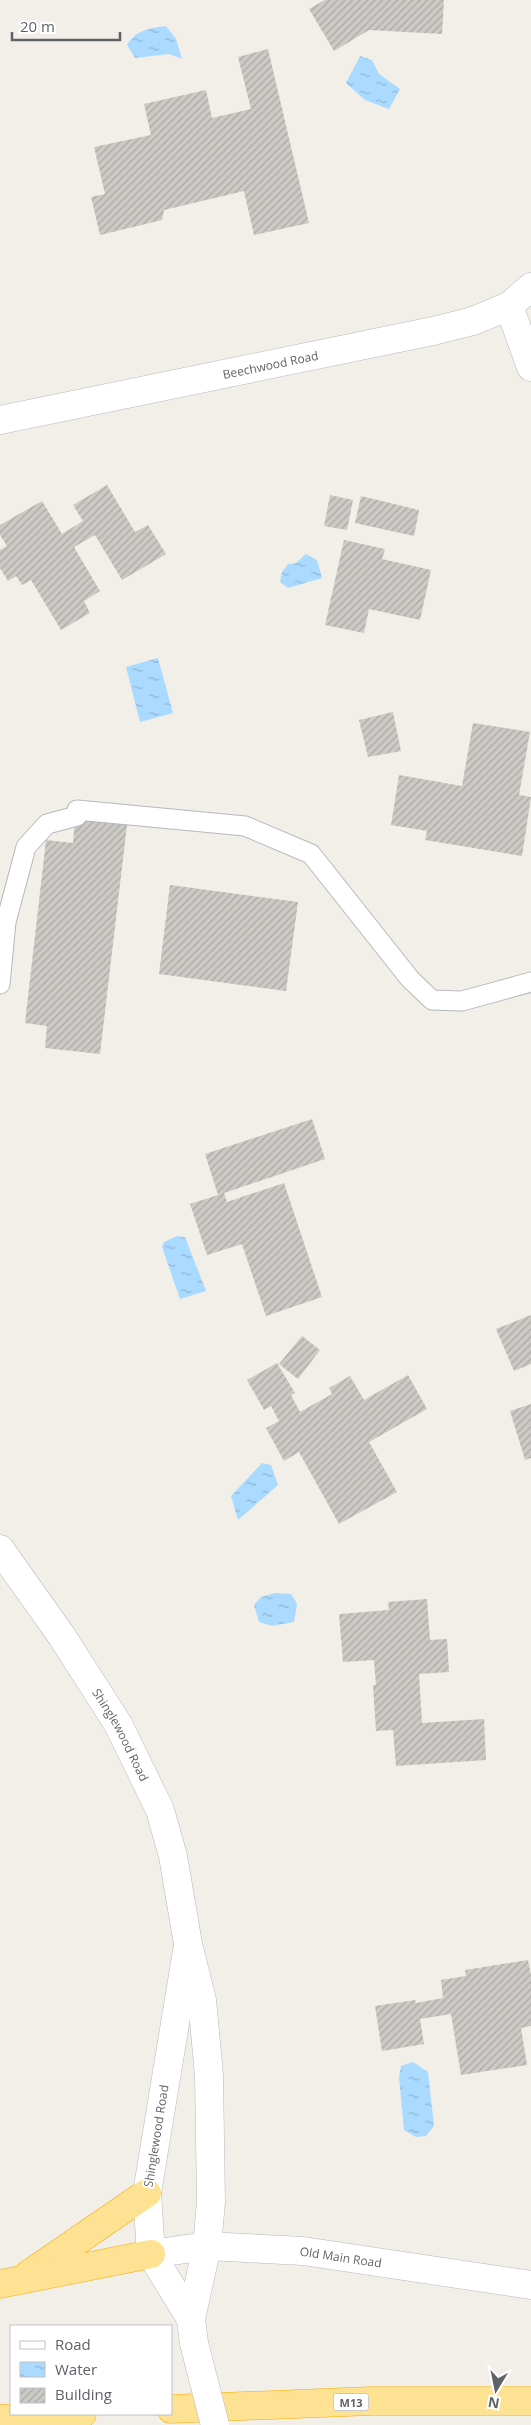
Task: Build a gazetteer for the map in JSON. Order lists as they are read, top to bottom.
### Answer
{
  "streets": {
    "highway": ["M13"],
    "street": ["Beechwood Road", "Shinglewood Road", "Old Main Road"]
  },
  "crossings": [
    ["Shinglewood Road", "Old Main Road"]
  ],
  "legend": ["Road", "Water", "Building"],
  "scale_bar": "20 m",
  "north": "bottom"
}
